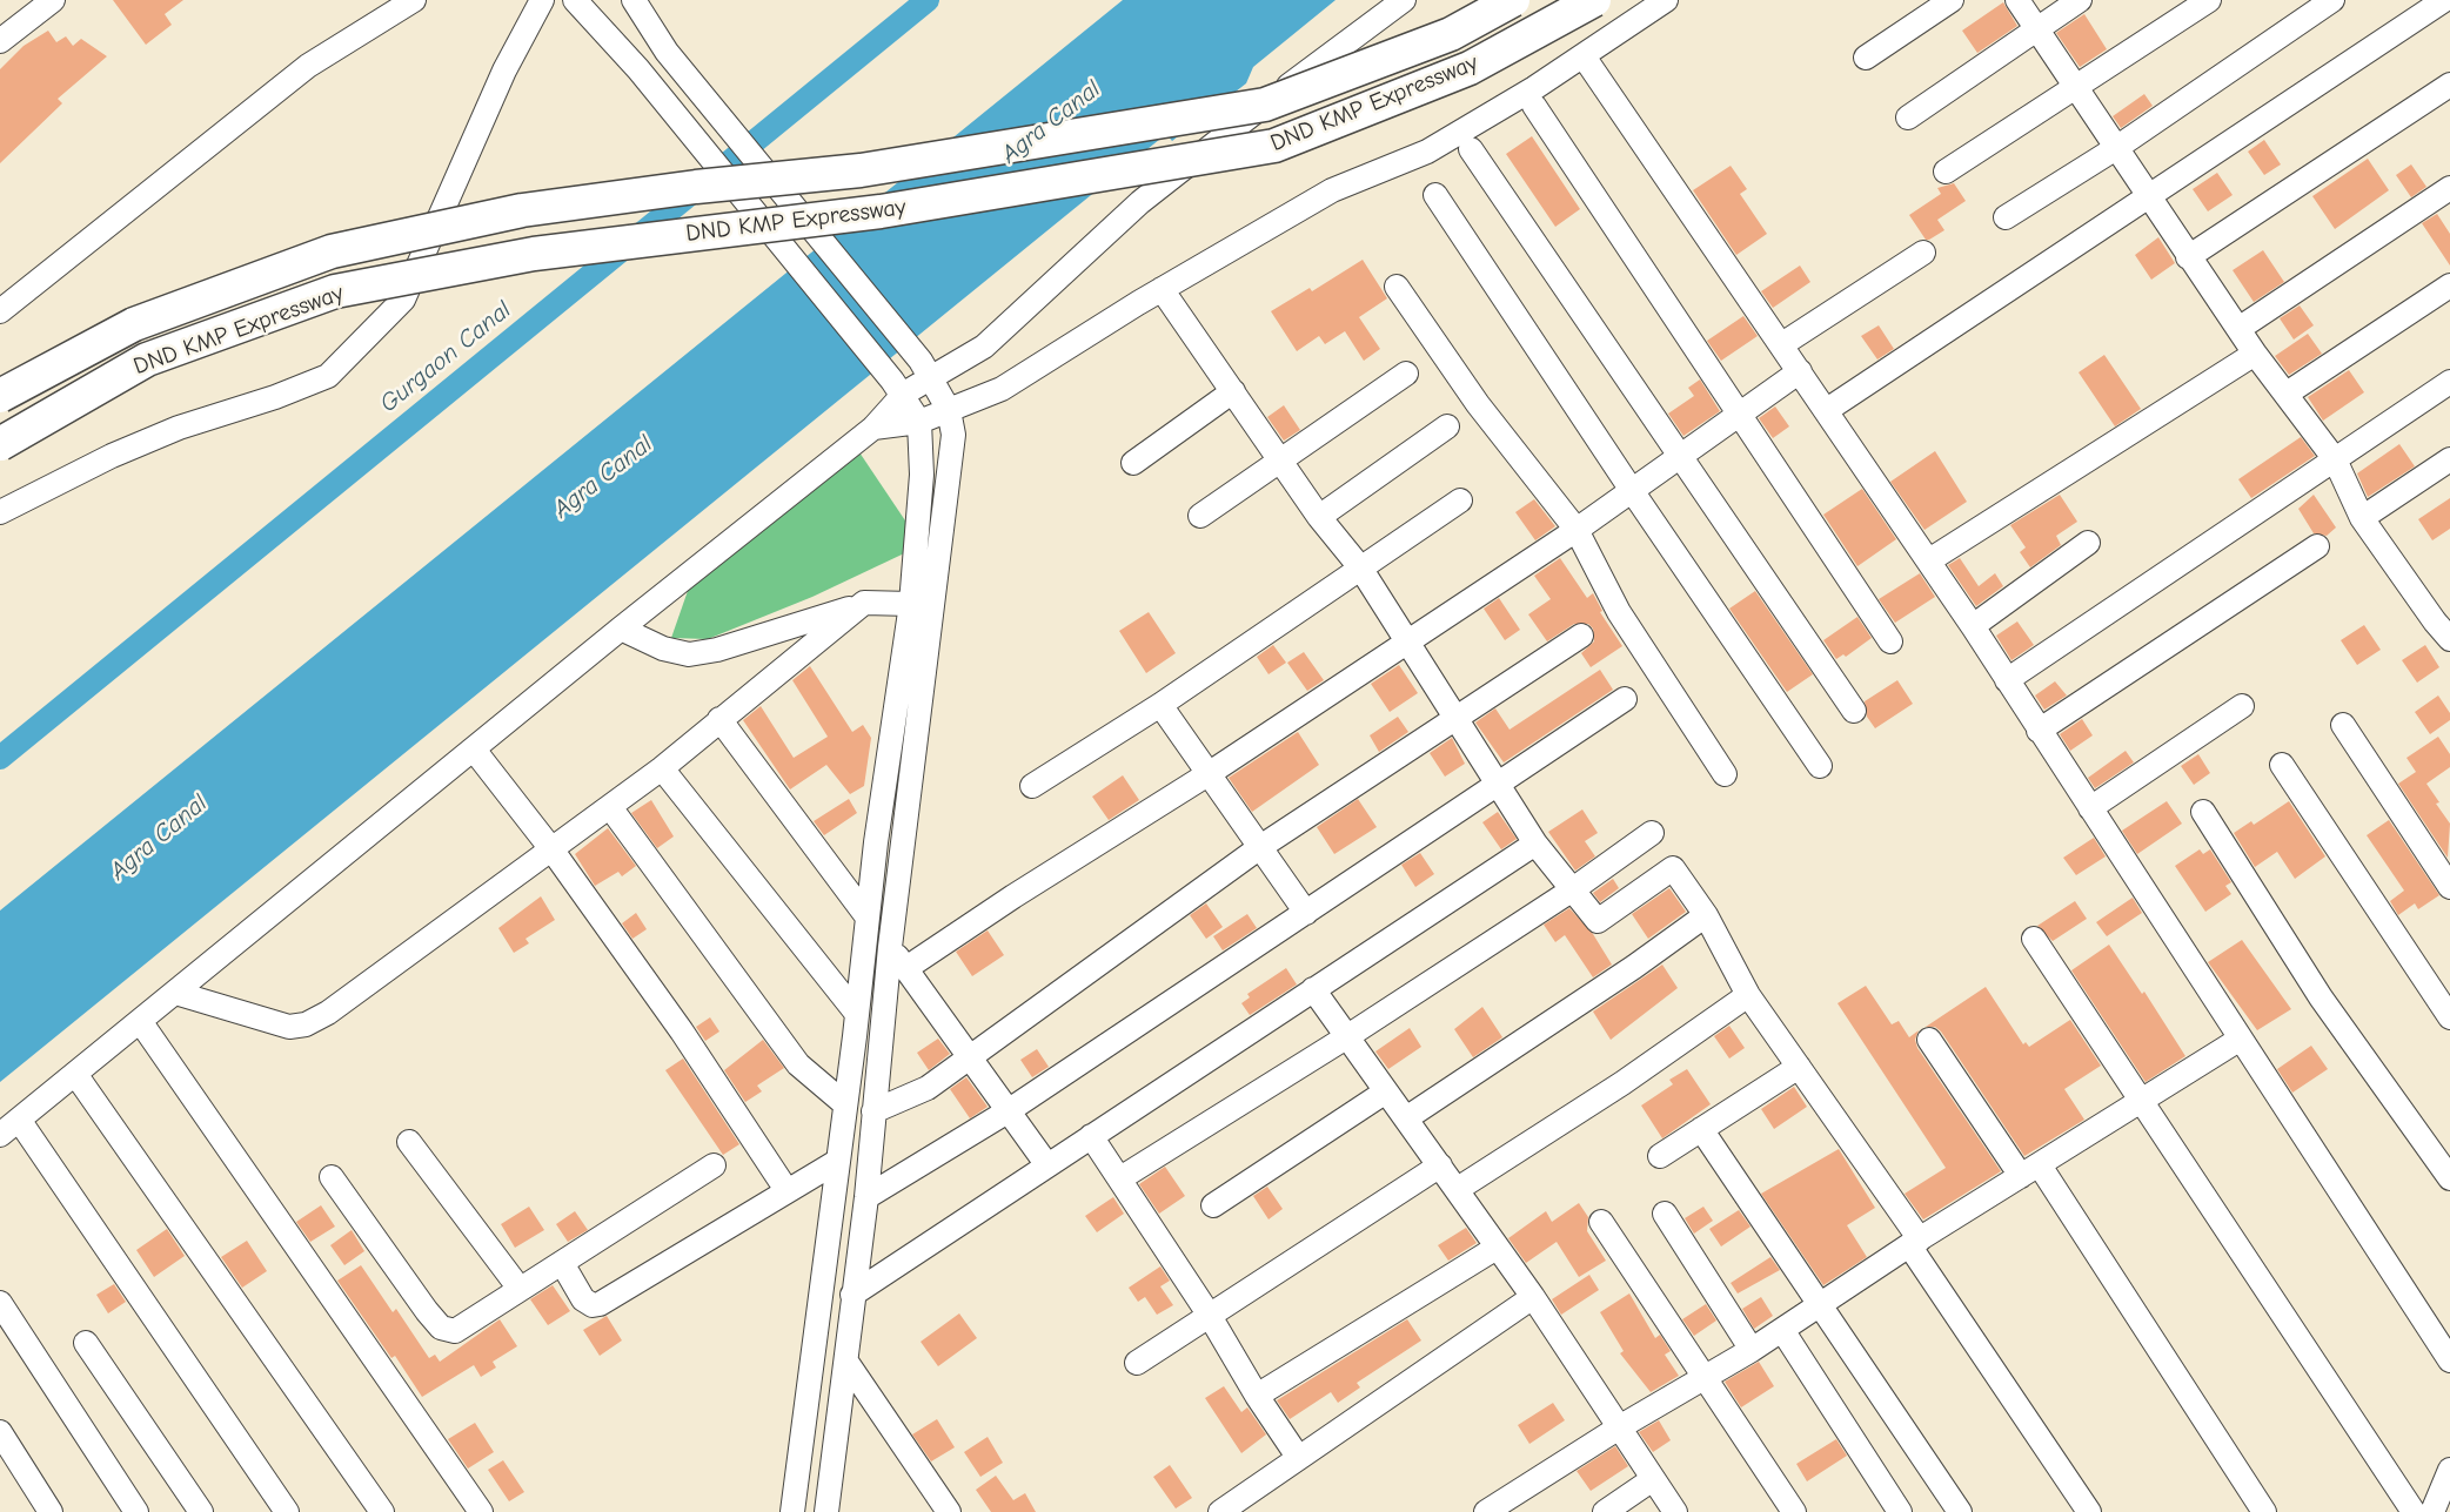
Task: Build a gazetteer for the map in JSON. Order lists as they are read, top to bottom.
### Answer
{
  "streets": {
    "highway": ["DND KMP Expressway"]
  },
  "water": ["Agra Canal", "Gurgaon Canal"]
}
